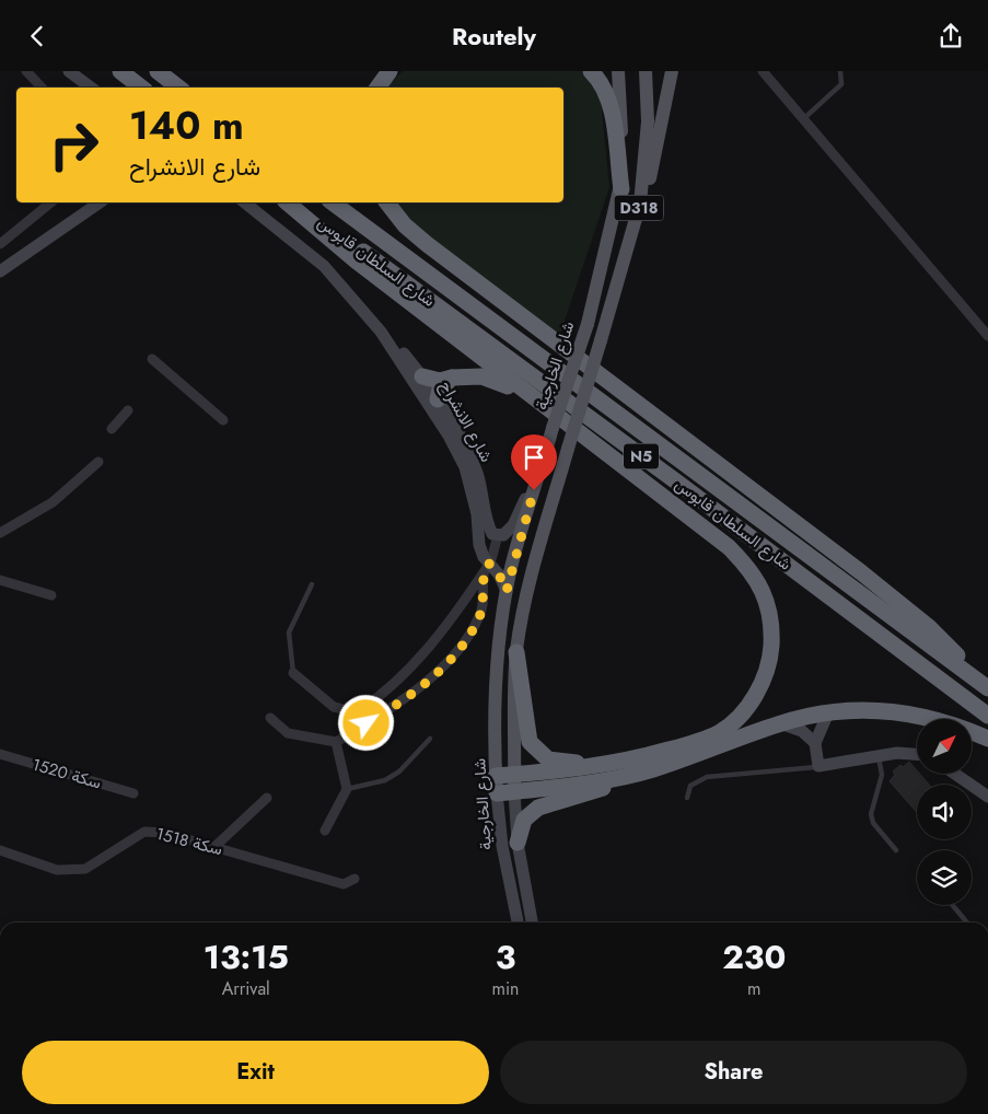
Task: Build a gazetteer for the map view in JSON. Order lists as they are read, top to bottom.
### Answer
{
  "streets": {
    "highway": ["شارع السلطان قابوس", "N5"],
    "main road": ["D318", "شارع الخارجية"],
    "street": ["شارع الانشراح", "سكة 1520", "سكة 1518"]
  },
  "crossings": [
    ["شارع الخارجية", "شارع الانشراح"]
  ],
  "north": "top right",
  "page": {
    "header": "Routely",
    "turn": ["140 m", "شارع الانشراح"],
    "eta": [
      "13:15",
      "Arrival",
      "3",
      "min",
      "230",
      "m"
    ],
    "buttons": ["Exit", "Share"]
  }
}
